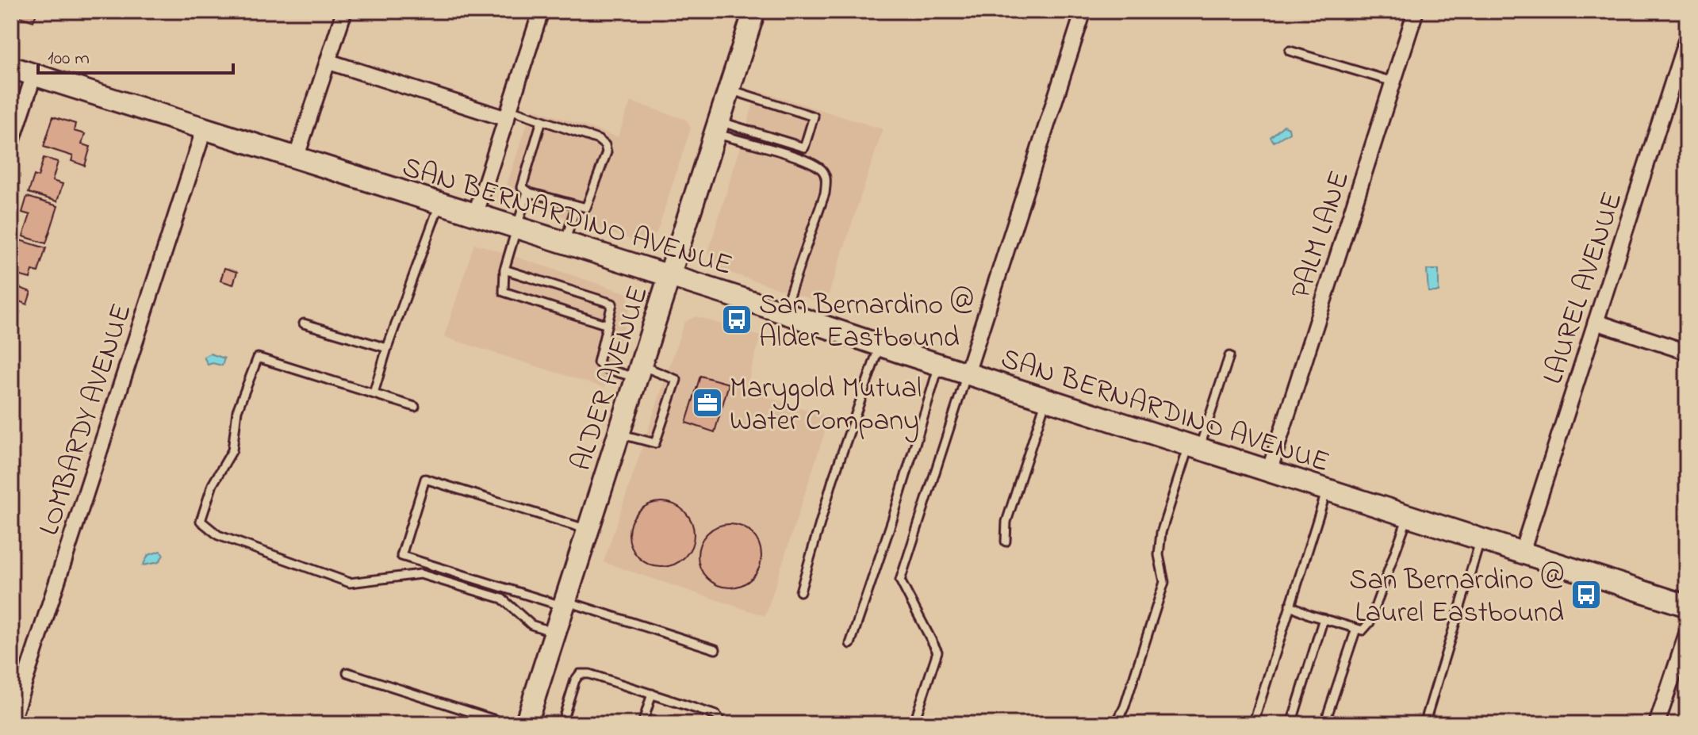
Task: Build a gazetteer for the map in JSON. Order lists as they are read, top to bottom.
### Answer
{
  "streets": {
    "main road": ["SAN BERNARDINO AVENUE", "ALDER AVENUE"],
    "street": ["PALM LANE", "LAUREL AVENUE", "LOMBARDY AVENUE"]
  },
  "crossings": [
    ["SAN BERNARDINO AVENUE", "PALM LANE"],
    ["SAN BERNARDINO AVENUE", "LAUREL AVENUE"],
    ["SAN BERNARDINO AVENUE", "ALDER AVENUE"],
    ["SAN BERNARDINO AVENUE", "LOMBARDY AVENUE"]
  ],
  "places": {
    "bus stop": ["San Bernardino @ Alder Eastbound", "San Bernardino @ Laurel Eastbound"],
    "office": ["Marygold Mutual Water Company"]
  },
  "scale_bar": "100 m"
}
